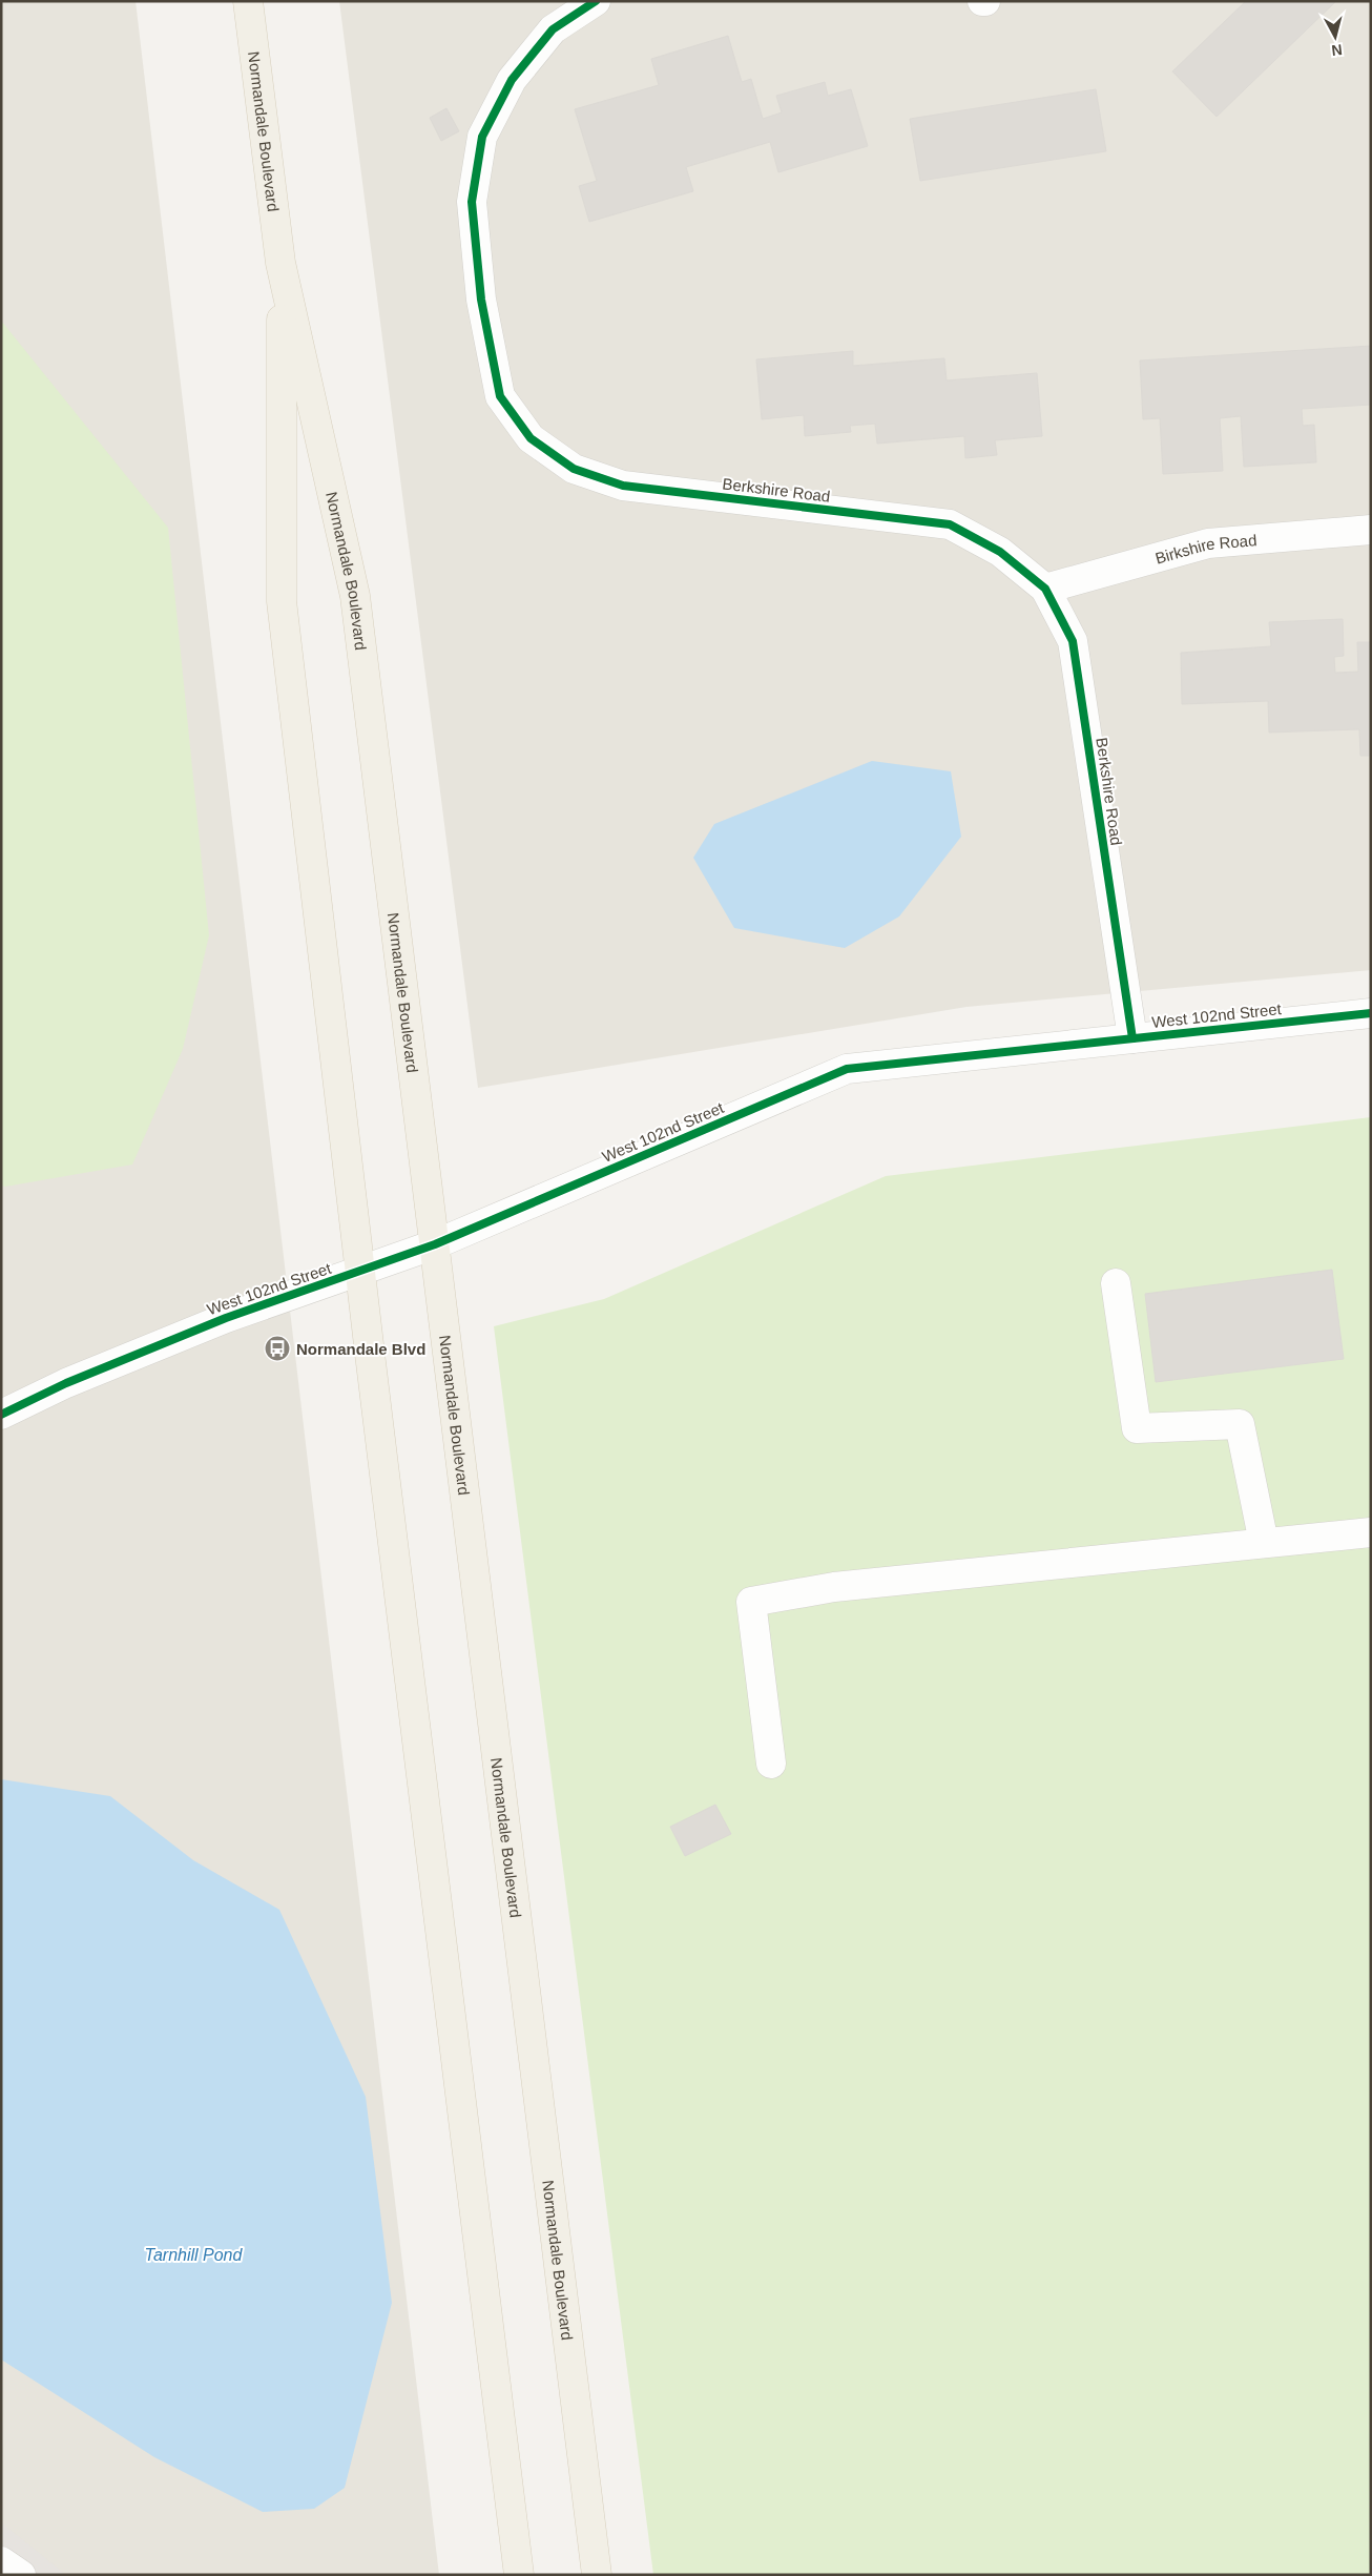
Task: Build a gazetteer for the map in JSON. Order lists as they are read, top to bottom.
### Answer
{
  "streets": {
    "main road": ["Normandale Boulevard"],
    "street": ["Berkshire Road", "Birkshire Road", "West 102nd Street"]
  },
  "crossings": [
    ["Normandale Boulevard", "West 102nd Street"],
    ["Berkshire Road", "Birkshire Road"],
    ["Berkshire Road", "West 102nd Street"]
  ],
  "water": ["Tarnhill Pond"],
  "places": {
    "bus stop": ["Normandale Blvd"]
  },
  "north": "bottom"
}
